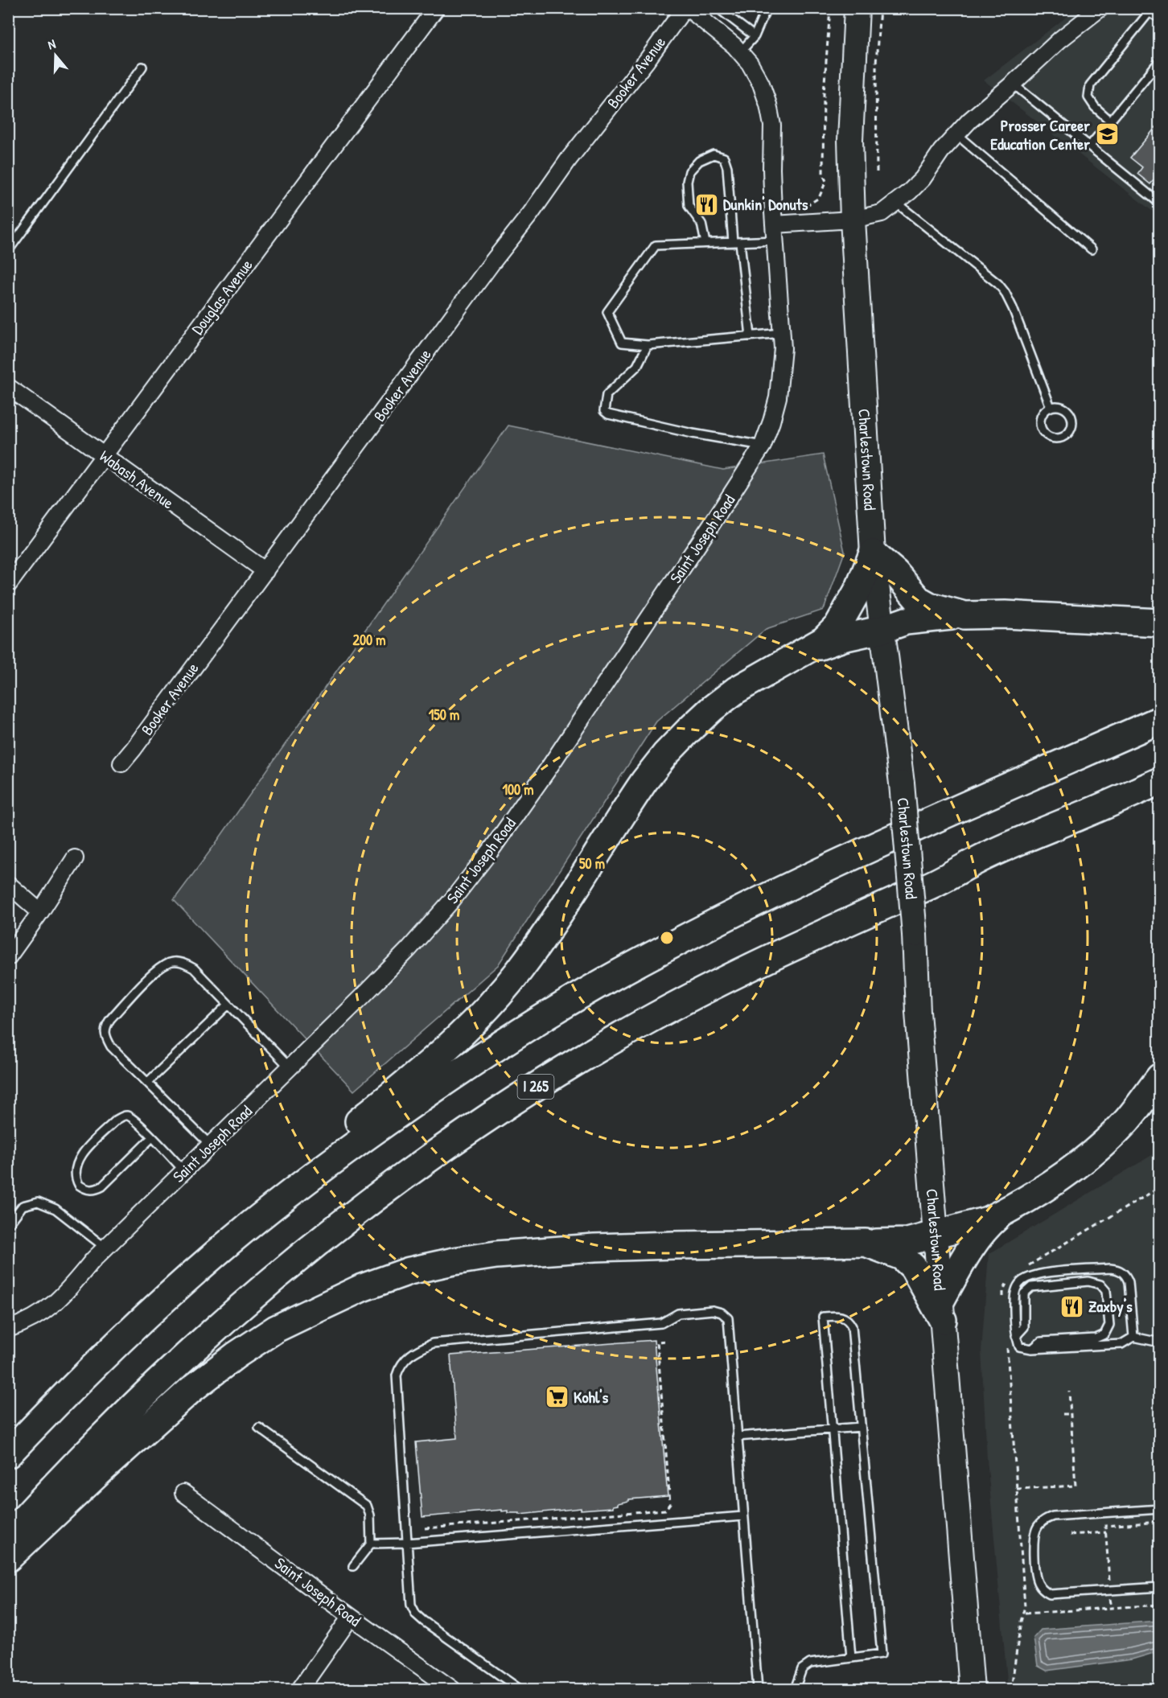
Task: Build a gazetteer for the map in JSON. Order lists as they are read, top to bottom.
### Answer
{
  "streets": {
    "highway": ["I 265"],
    "main road": ["Charlestown Road"],
    "street": [
      "Booker Avenue",
      "Douglas Avenue",
      "Wabash Avenue",
      "Saint Joseph Road"
    ]
  },
  "crossings": [
    ["Booker Avenue", "Wabash Avenue"],
    ["Booker Avenue", "Saint Joseph Road"],
    ["Douglas Avenue", "Wabash Avenue"]
  ],
  "places": {
    "school or university": ["Prosser Career Education Center"],
    "restaurant": ["Dunkin' Donuts", "Zaxby's"],
    "supermarket": ["Kohl's"]
  },
  "north": "top",
  "rings": [
    "200 m",
    "150 m",
    "100 m",
    "50 m"
  ]
}
